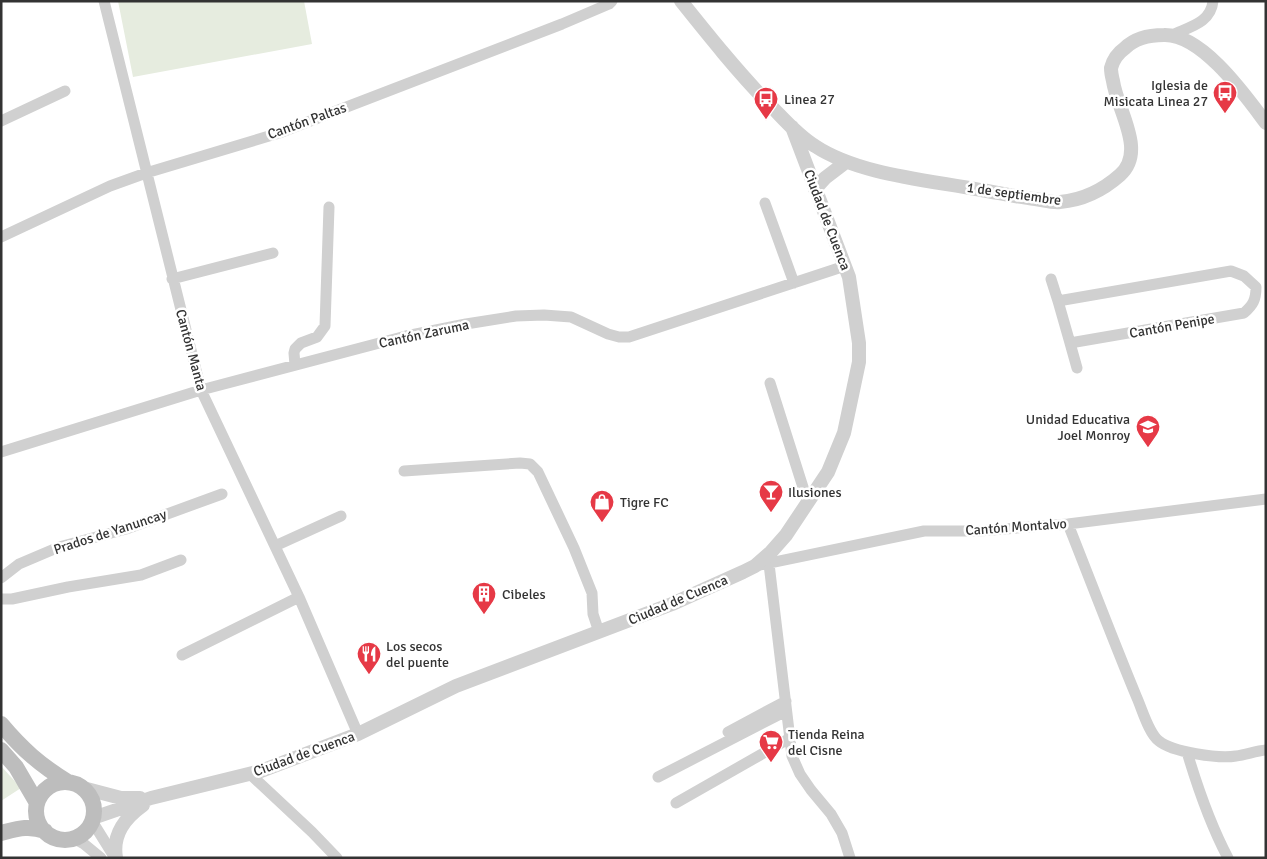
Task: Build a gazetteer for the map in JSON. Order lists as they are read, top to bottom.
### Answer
{
  "streets": {
    "street": [
      "Cantón Paltas",
      "1 de septiembre",
      "Ciudad de Cuenca",
      "Cantón Penipe",
      "Cantón Zaruma",
      "Cantón Manta",
      "Cantón Montalvo",
      "Prados de Yanuncay"
    ]
  },
  "crossings": [
    ["Cantón Paltas", "Cantón Manta"],
    ["1 de septiembre", "Ciudad de Cuenca"],
    ["Ciudad de Cuenca", "Cantón Zaruma"],
    ["Ciudad de Cuenca", "Cantón Manta"],
    ["Ciudad de Cuenca", "Cantón Montalvo"],
    ["Cantón Zaruma", "Cantón Manta"]
  ],
  "places": {
    "bus stop": ["Iglesia de Misicata Linea 27", "Linea 27"],
    "school or university": ["Unidad Educativa Joel Monroy"],
    "bar": ["Ilusiones"],
    "shop": ["Tigre FC"],
    "building": ["Cibeles"],
    "restaurant": ["Los secos del puente"],
    "supermarket": ["Tienda Reina del Cisne"]
  }
}
